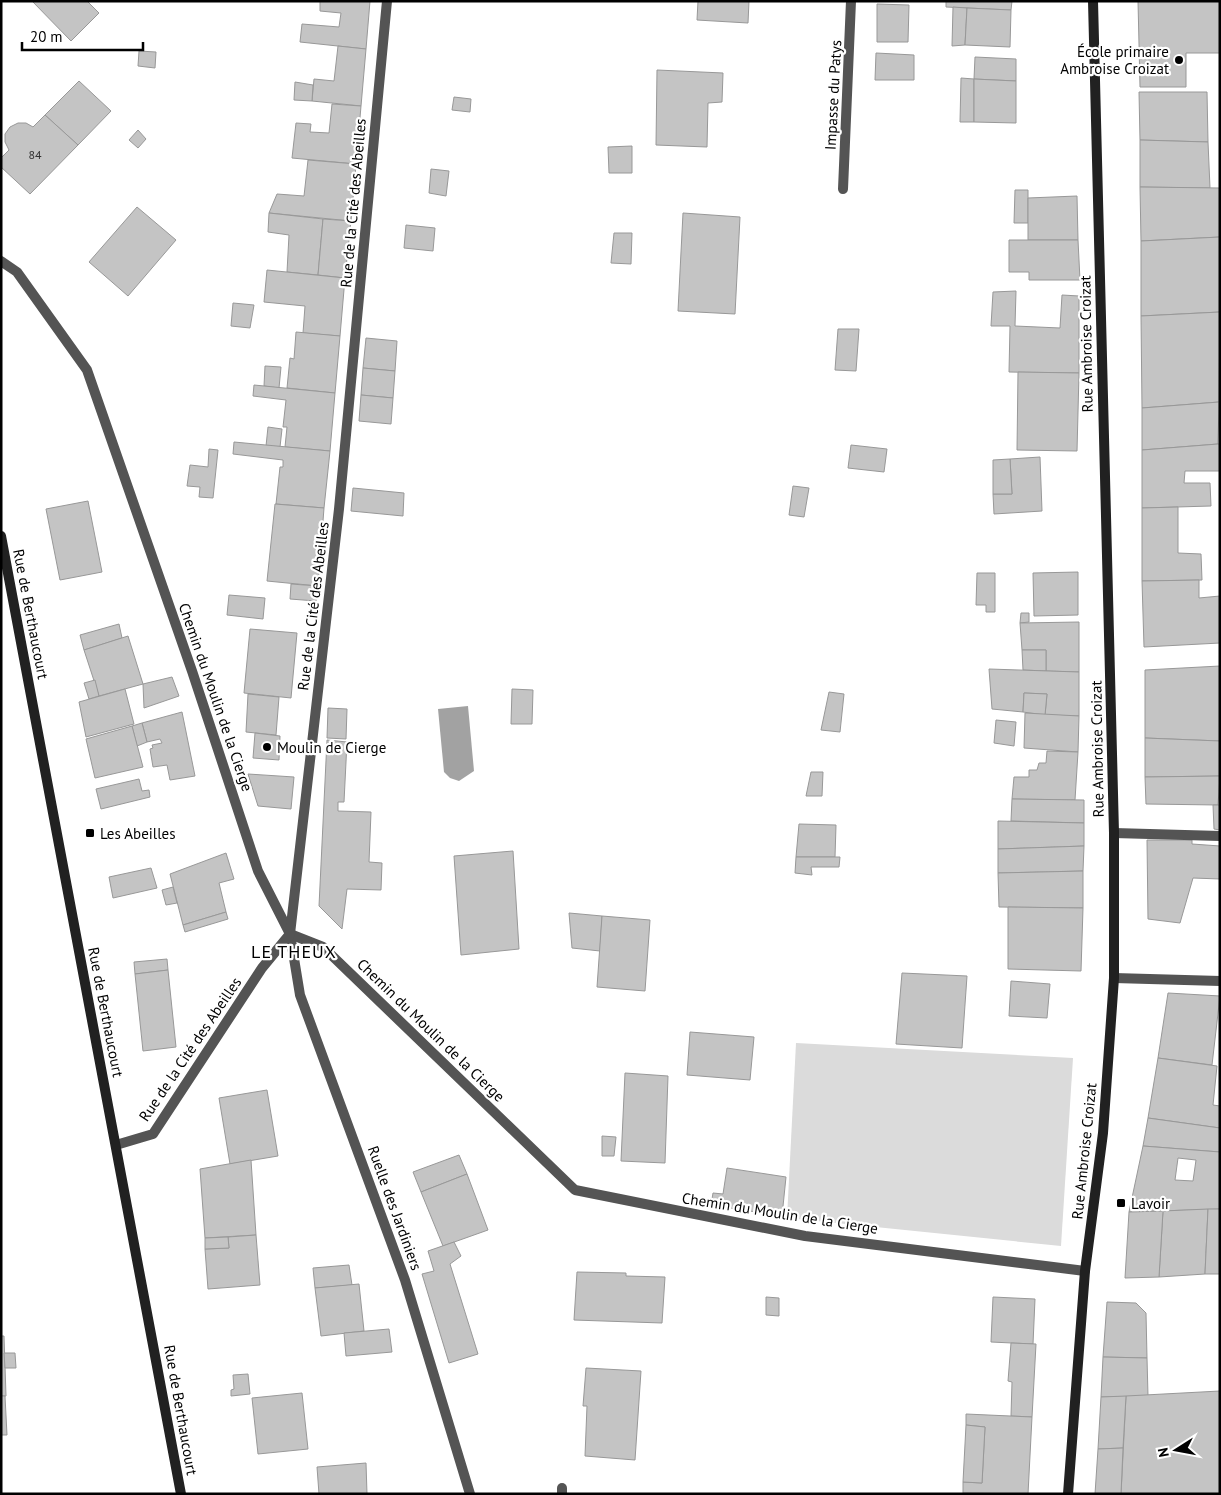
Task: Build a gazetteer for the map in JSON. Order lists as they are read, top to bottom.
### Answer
{
  "streets": {
    "main road": ["Rue Ambroise Croizat", "Rue de Berthaucourt"],
    "street": [
      "Impasse du Patys",
      "Rue de la Cité des Abeilles",
      "Chemin du Moulin de la Cierge",
      "Ruelle des Jardiniers"
    ]
  },
  "crossings": [
    ["Rue de la Cité des Abeilles", "Rue de Berthaucourt"],
    ["Rue de la Cité des Abeilles", "Chemin du Moulin de la Cierge"],
    ["Rue de la Cité des Abeilles", "Ruelle des Jardiniers"],
    ["Rue Ambroise Croizat", "Chemin du Moulin de la Cierge"],
    ["Chemin du Moulin de la Cierge", "Ruelle des Jardiniers"]
  ],
  "districts": ["LE THEUX"],
  "places": {
    "other": ["École primaire Ambroise Croizat", "Moulin de Cierge"],
    "transit": ["Les Abeilles", "Lavoir"]
  },
  "house_numbers": ["84"],
  "scale_bar": "20 m",
  "north": "left"
}
